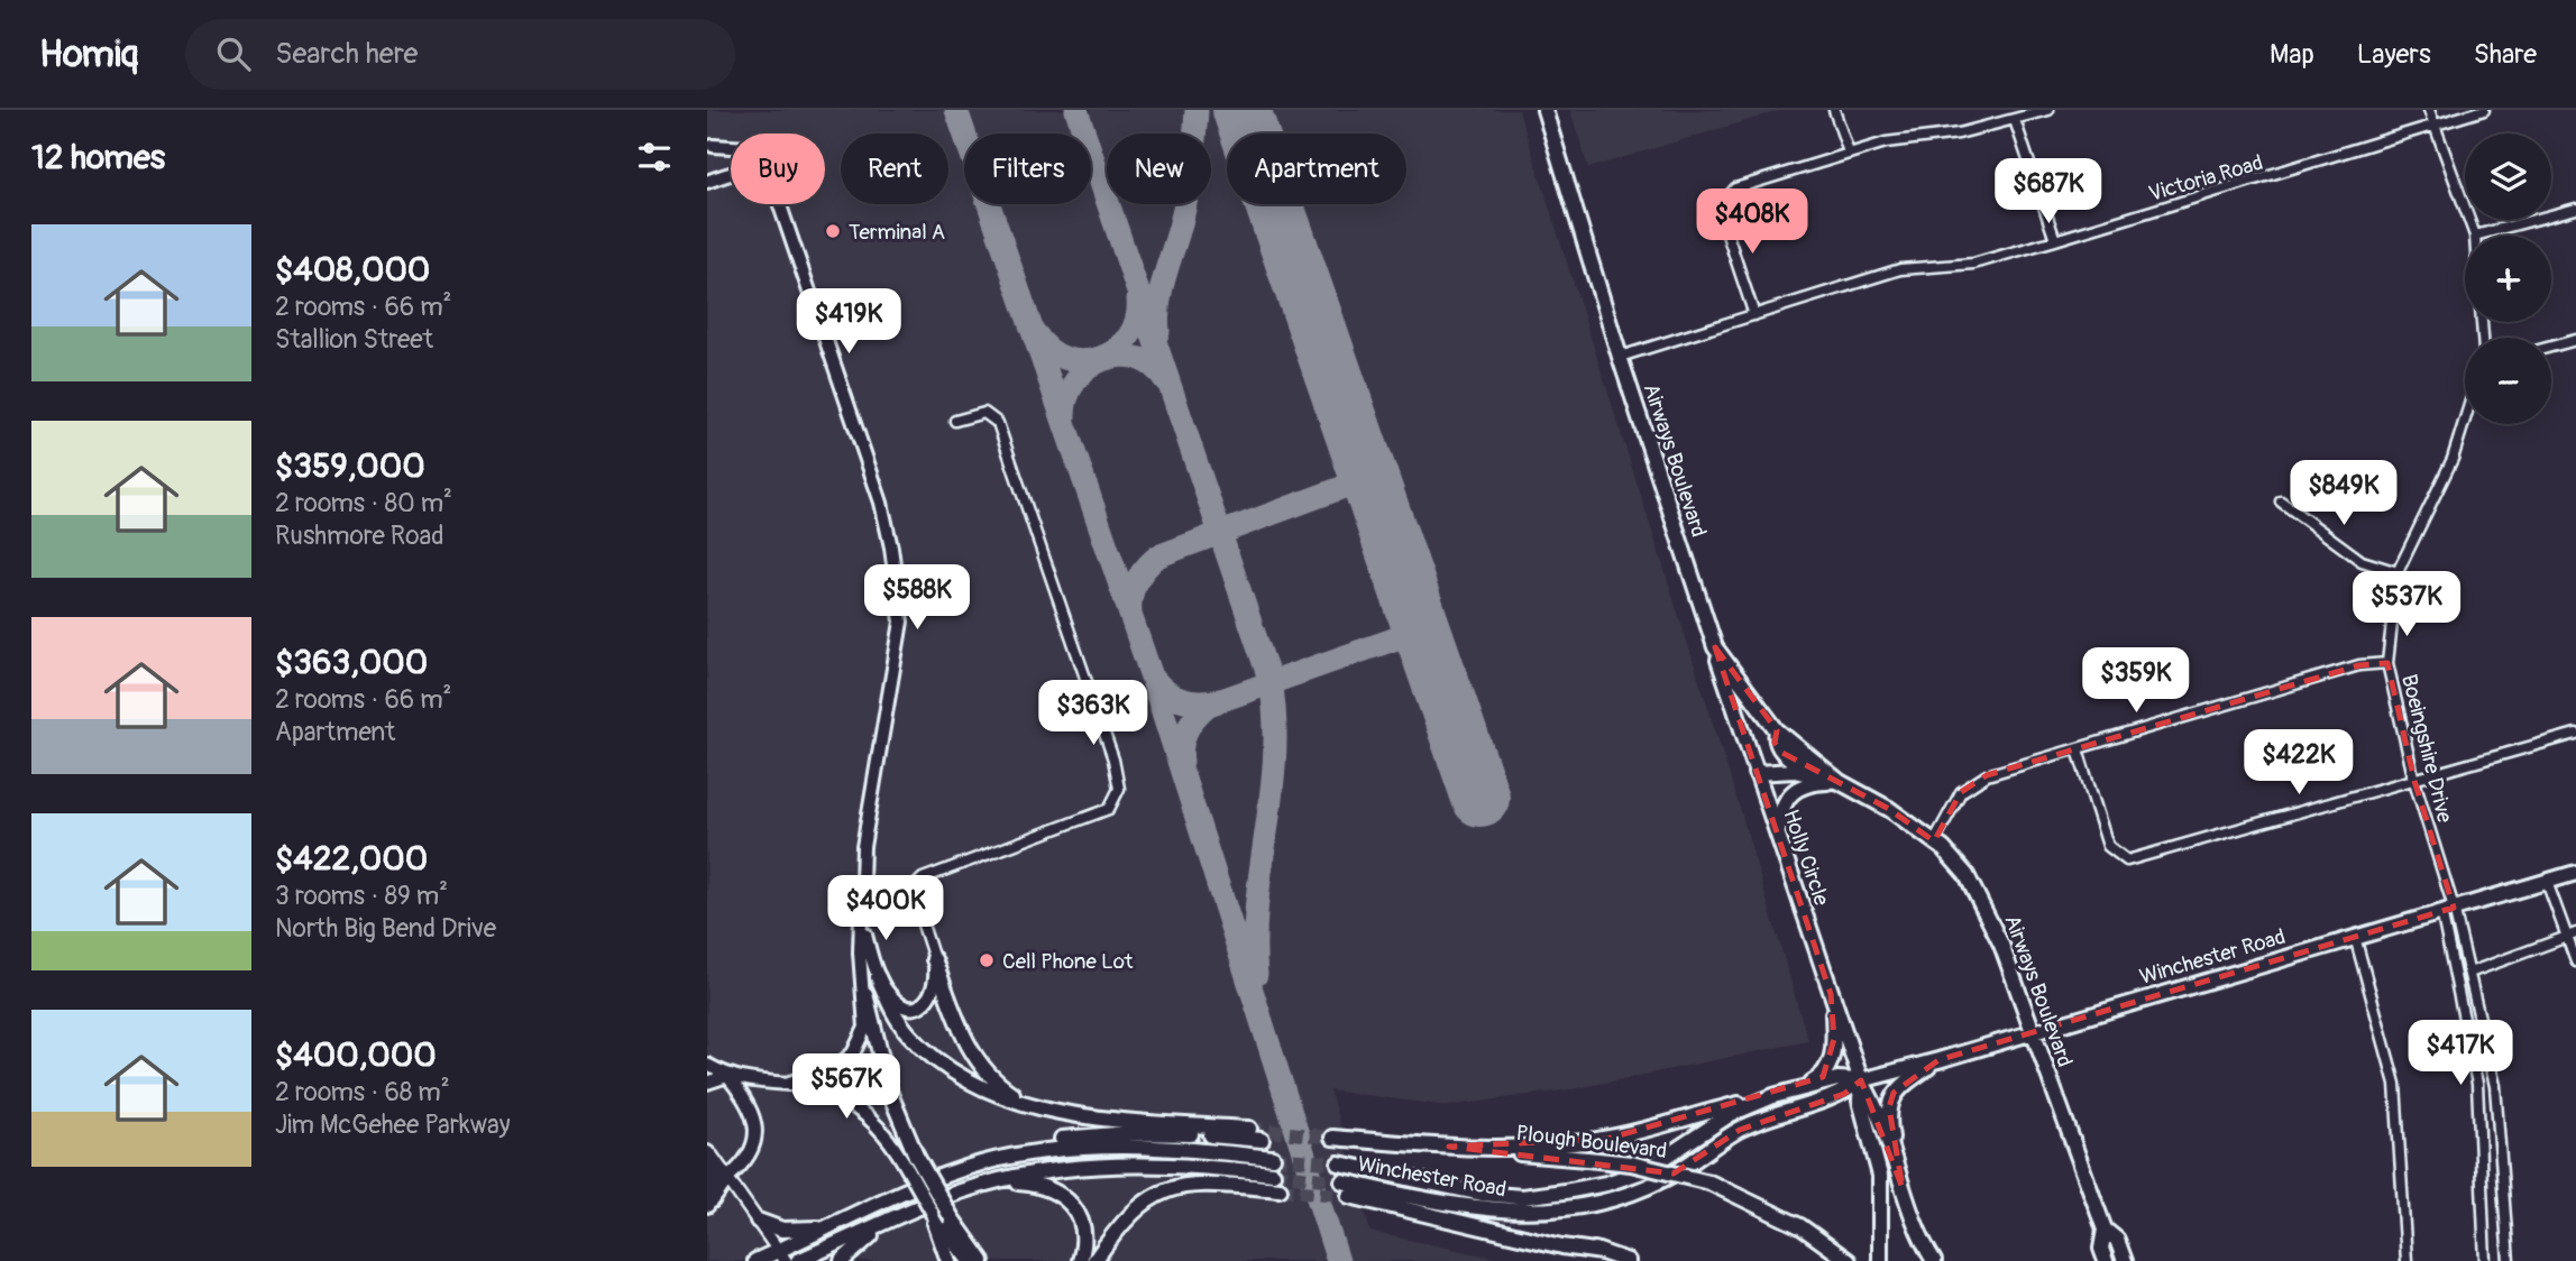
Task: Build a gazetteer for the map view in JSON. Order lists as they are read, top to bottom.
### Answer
{
  "streets": {
    "main road": [
      "Airways Boulevard",
      "Holly Circle",
      "Winchester Road",
      "Plough Boulevard"
    ],
    "street": ["Victoria Road", "Boeingshire Drive"]
  },
  "crossings": [
    ["Victoria Road", "Airways Boulevard"],
    ["Airways Boulevard", "Holly Circle"],
    ["Airways Boulevard", "Winchester Road"],
    ["Boeingshire Drive", "Winchester Road"],
    ["Holly Circle", "Winchester Road"]
  ],
  "places": ["Terminal A", "Cell Phone Lot"],
  "page": {
    "header": "Homiq",
    "search": "Search here",
    "nav": ["Map", "Layers", "Share"],
    "heading": "12 homes",
    "map_buttons": ["+", "−"],
    "chip": [
      "Buy",
      "Rent",
      "Filters",
      "New",
      "Apartment"
    ],
    "price": [
      "$687K",
      "$408K",
      "$419K",
      "$849K",
      "$588K",
      "$537K",
      "$359K",
      "$363K",
      "$422K",
      "$400K",
      "$417K",
      "$567K"
    ],
    "list": [
      {
        "name": "$408,000",
        "note": "2 rooms · 66 m² · Stallion Street"
      },
      {
        "name": "$359,000",
        "note": "2 rooms · 80 m² · Rushmore Road"
      },
      {
        "name": "$363,000",
        "note": "2 rooms · 66 m² · Apartment"
      },
      {
        "name": "$422,000",
        "note": "3 rooms · 89 m² · North Big Bend Drive"
      },
      {
        "name": "$400,000",
        "note": "2 rooms · 68 m² · Jim McGehee Parkway"
      }
    ]
  }
}
